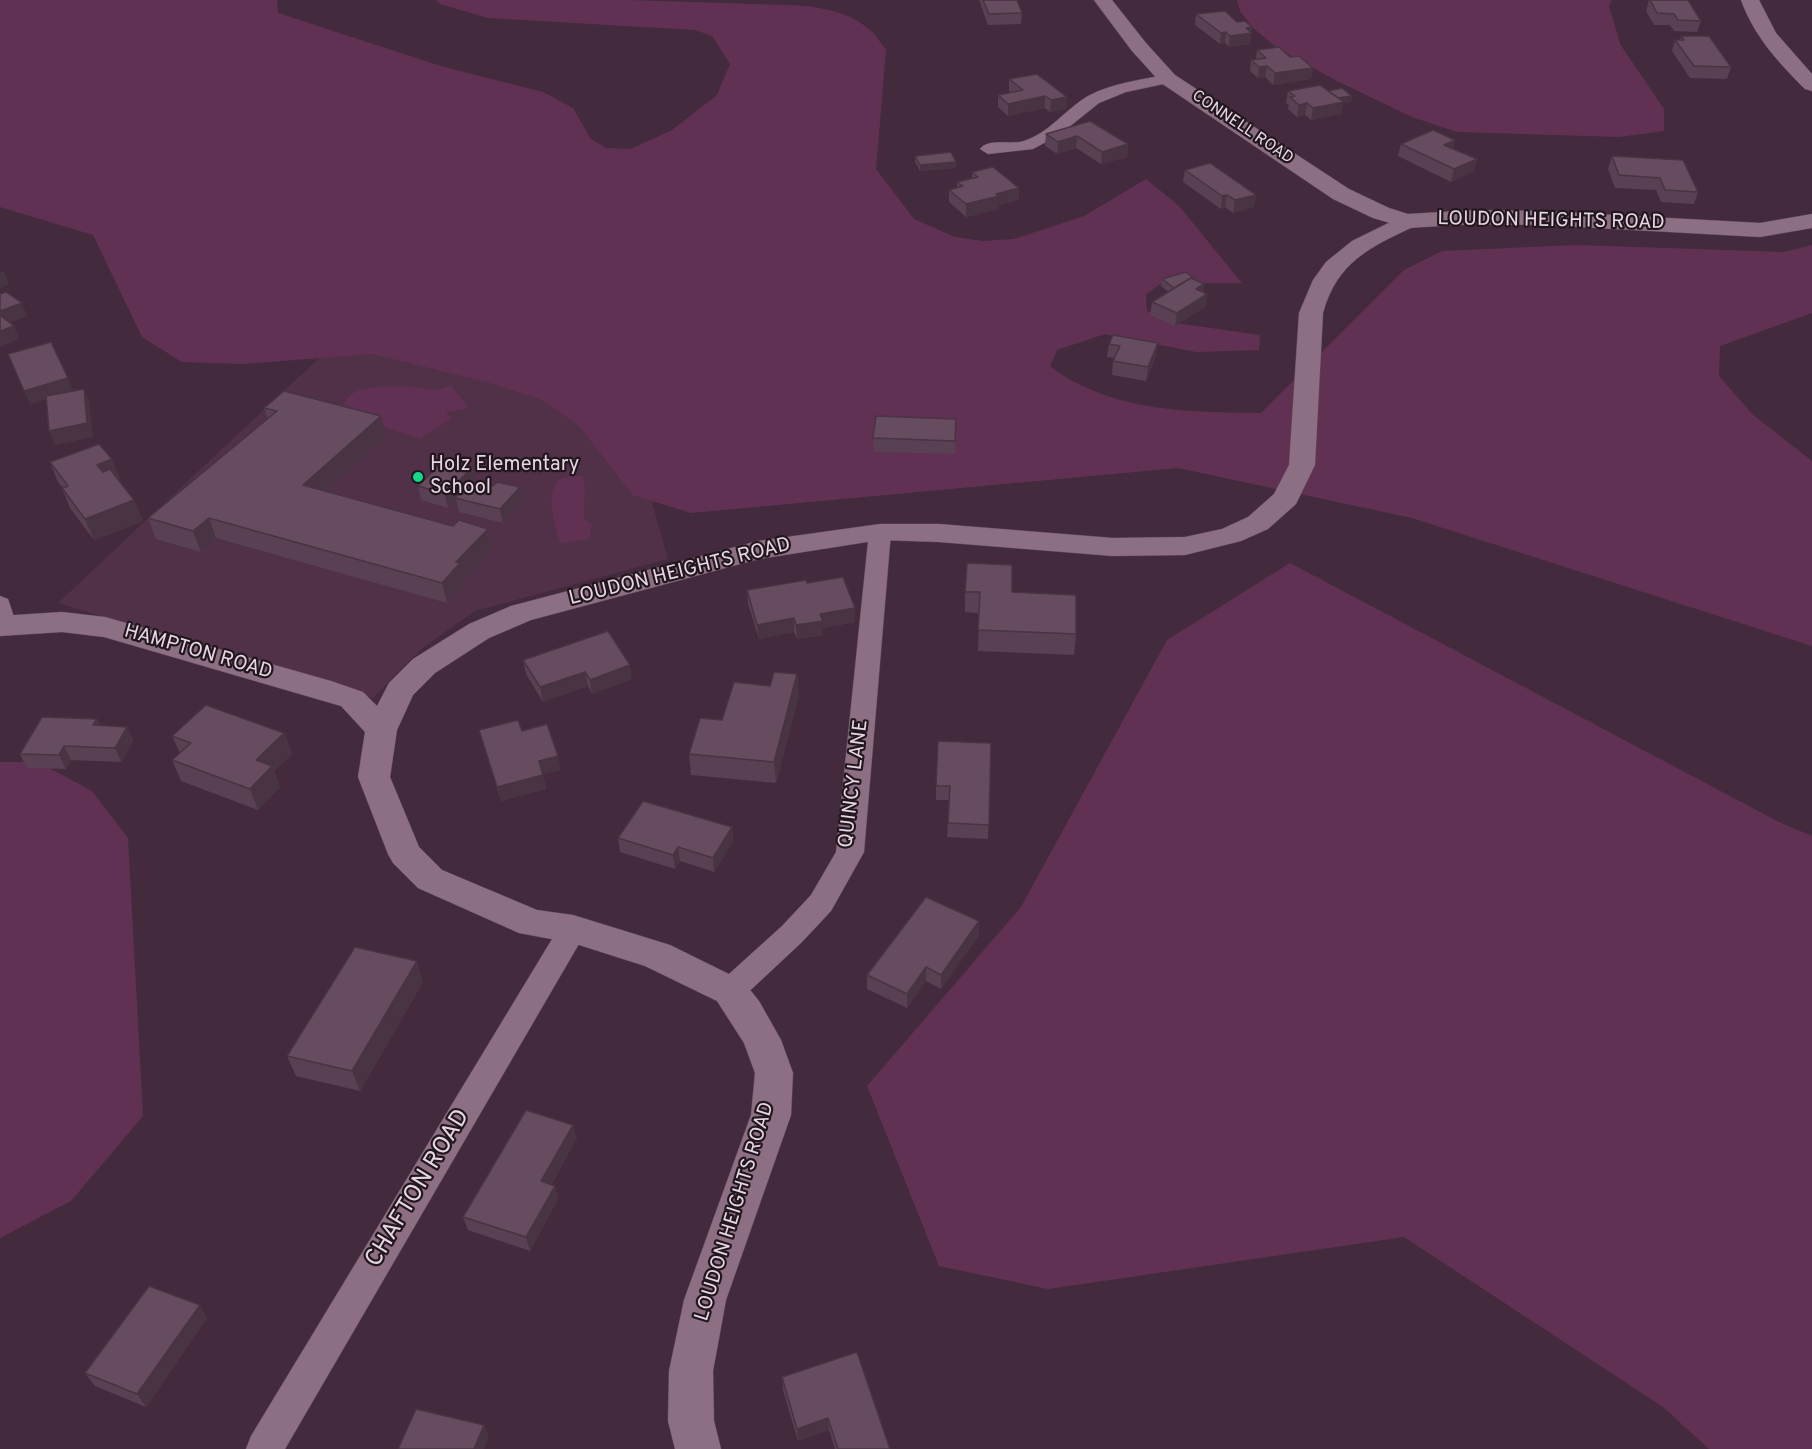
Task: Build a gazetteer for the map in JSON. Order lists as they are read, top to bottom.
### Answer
{
  "streets": {
    "main road": ["CONNELL ROAD", "LOUDON HEIGHTS ROAD"],
    "street": ["HAMPTON ROAD", "QUINCY LANE", "CHAFTON ROAD"]
  },
  "crossings": [
    ["CONNELL ROAD", "LOUDON HEIGHTS ROAD"],
    ["LOUDON HEIGHTS ROAD", "HAMPTON ROAD"],
    ["LOUDON HEIGHTS ROAD", "QUINCY LANE"],
    ["LOUDON HEIGHTS ROAD", "CHAFTON ROAD"]
  ],
  "places": ["Holz Elementary School"]
}
